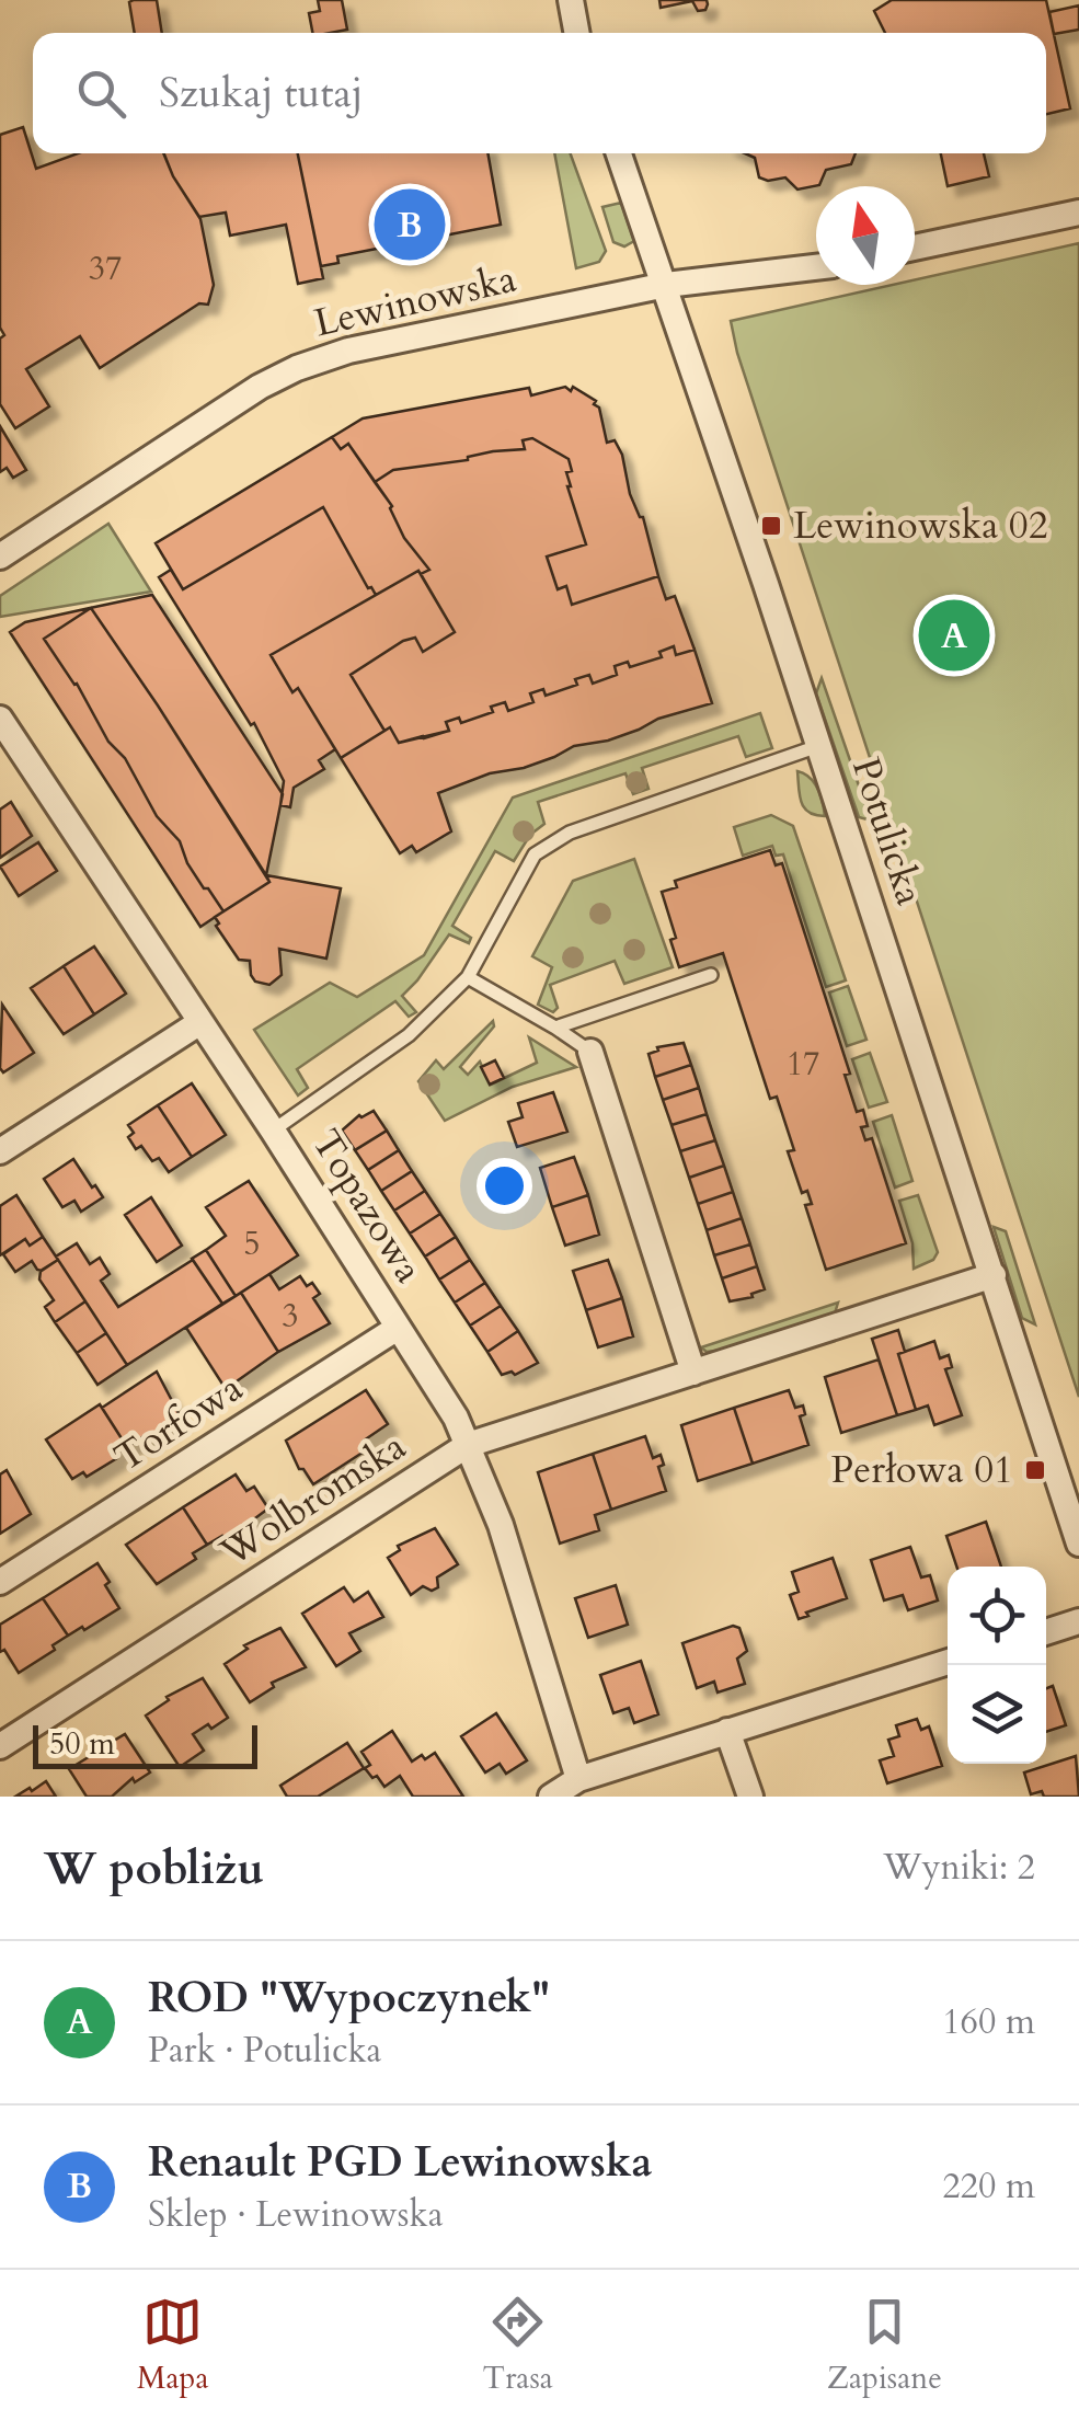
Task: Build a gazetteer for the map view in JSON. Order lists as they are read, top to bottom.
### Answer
{
  "streets": {
    "street": [
      "Lewinowska",
      "Potulicka",
      "Topazowa",
      "Torfowa",
      "Wolbromska"
    ]
  },
  "crossings": [
    ["Lewinowska", "Potulicka"],
    ["Potulicka", "Wolbromska"],
    ["Topazowa", "Torfowa"],
    ["Topazowa", "Wolbromska"]
  ],
  "places": {
    "transit": ["Lewinowska 02", "Perłowa 01"]
  },
  "house_numbers": [
    "37",
    "17",
    "5",
    "3"
  ],
  "scale_bar": "50 m",
  "north": "top",
  "page": {
    "search": "Szukaj tutaj",
    "pins": ["B", "A"],
    "scale": "50 m",
    "heading": ["W pobliżu", "Wyniki: 2"],
    "list": [
      {
        "mark": "A",
        "name": "ROD \"Wypoczynek\"",
        "note": "Park · Potulicka",
        "value": "160 m"
      },
      {
        "mark": "B",
        "name": "Renault PGD Lewinowska",
        "note": "Sklep · Lewinowska",
        "value": "220 m"
      }
    ],
    "nav": ["Mapa", "Trasa", "Zapisane"]
  }
}
